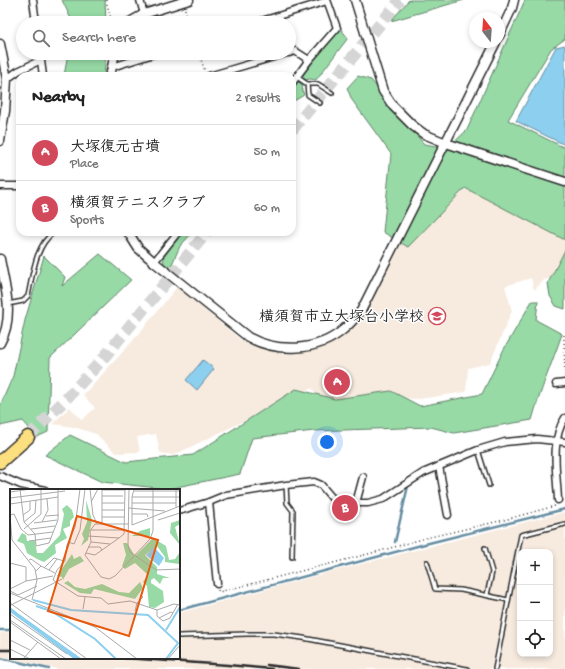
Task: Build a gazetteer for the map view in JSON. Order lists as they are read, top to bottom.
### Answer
{
  "places": {
    "school or university": ["横須賀市立大塚台小学校"]
  },
  "north": "top",
  "page": {
    "search": "Search here",
    "heading": ["Nearby", "2 results"],
    "list": [
      {
        "mark": "A",
        "name": "大塚復元古墳",
        "note": "Place",
        "value": "50 m"
      },
      {
        "mark": "B",
        "name": "横須賀テニスクラブ",
        "note": "Sports",
        "value": "60 m"
      }
    ],
    "pins": ["A", "B"],
    "map_buttons": ["+", "−"]
  }
}
